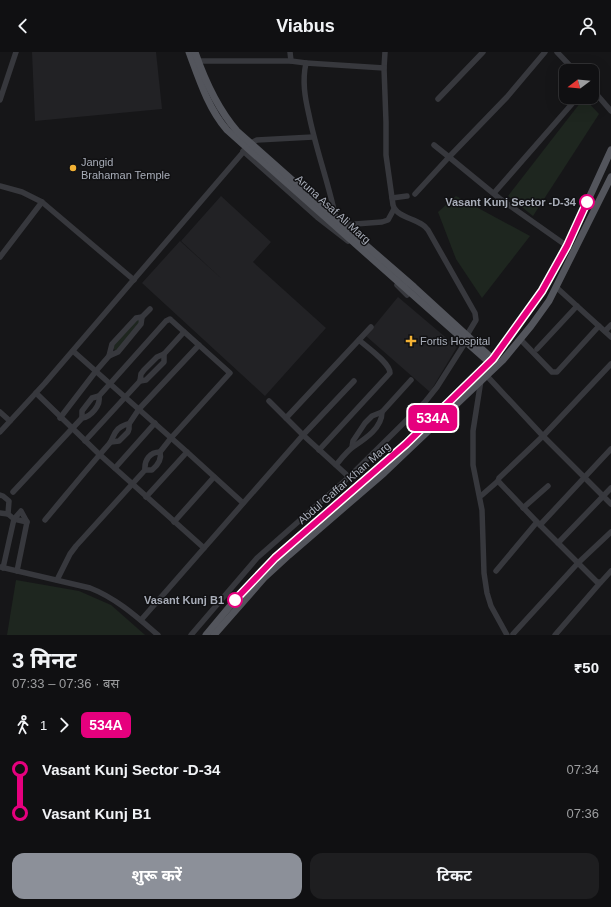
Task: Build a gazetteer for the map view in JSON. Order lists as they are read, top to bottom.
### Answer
{
  "streets": {
    "main road": ["Aruna Asaf Ali Marg", "Abdul Gaffar Khan Marg"]
  },
  "crossings": [
    ["Aruna Asaf Ali Marg", "Abdul Gaffar Khan Marg"]
  ],
  "places": {
    "other": ["Jangid Brahaman Temple", "Vasant Kunj Sector -D-34", "Vasant Kunj B1"],
    "health": ["Fortis Hospital"]
  },
  "lines": ["bus line 534A"],
  "north": "left",
  "page": {
    "header": "Viabus",
    "on_map": "534A",
    "heading": ["3 मिनट", "07:33 – 07:36 · बस", "₹50"],
    "legs": ["1", "534A"],
    "list": [
      {
        "name": "Vasant Kunj Sector -D-34",
        "value": "07:34"
      },
      {
        "name": "Vasant Kunj B1",
        "value": "07:36"
      }
    ],
    "buttons": ["शुरू करें", "टिकट"]
  }
}
